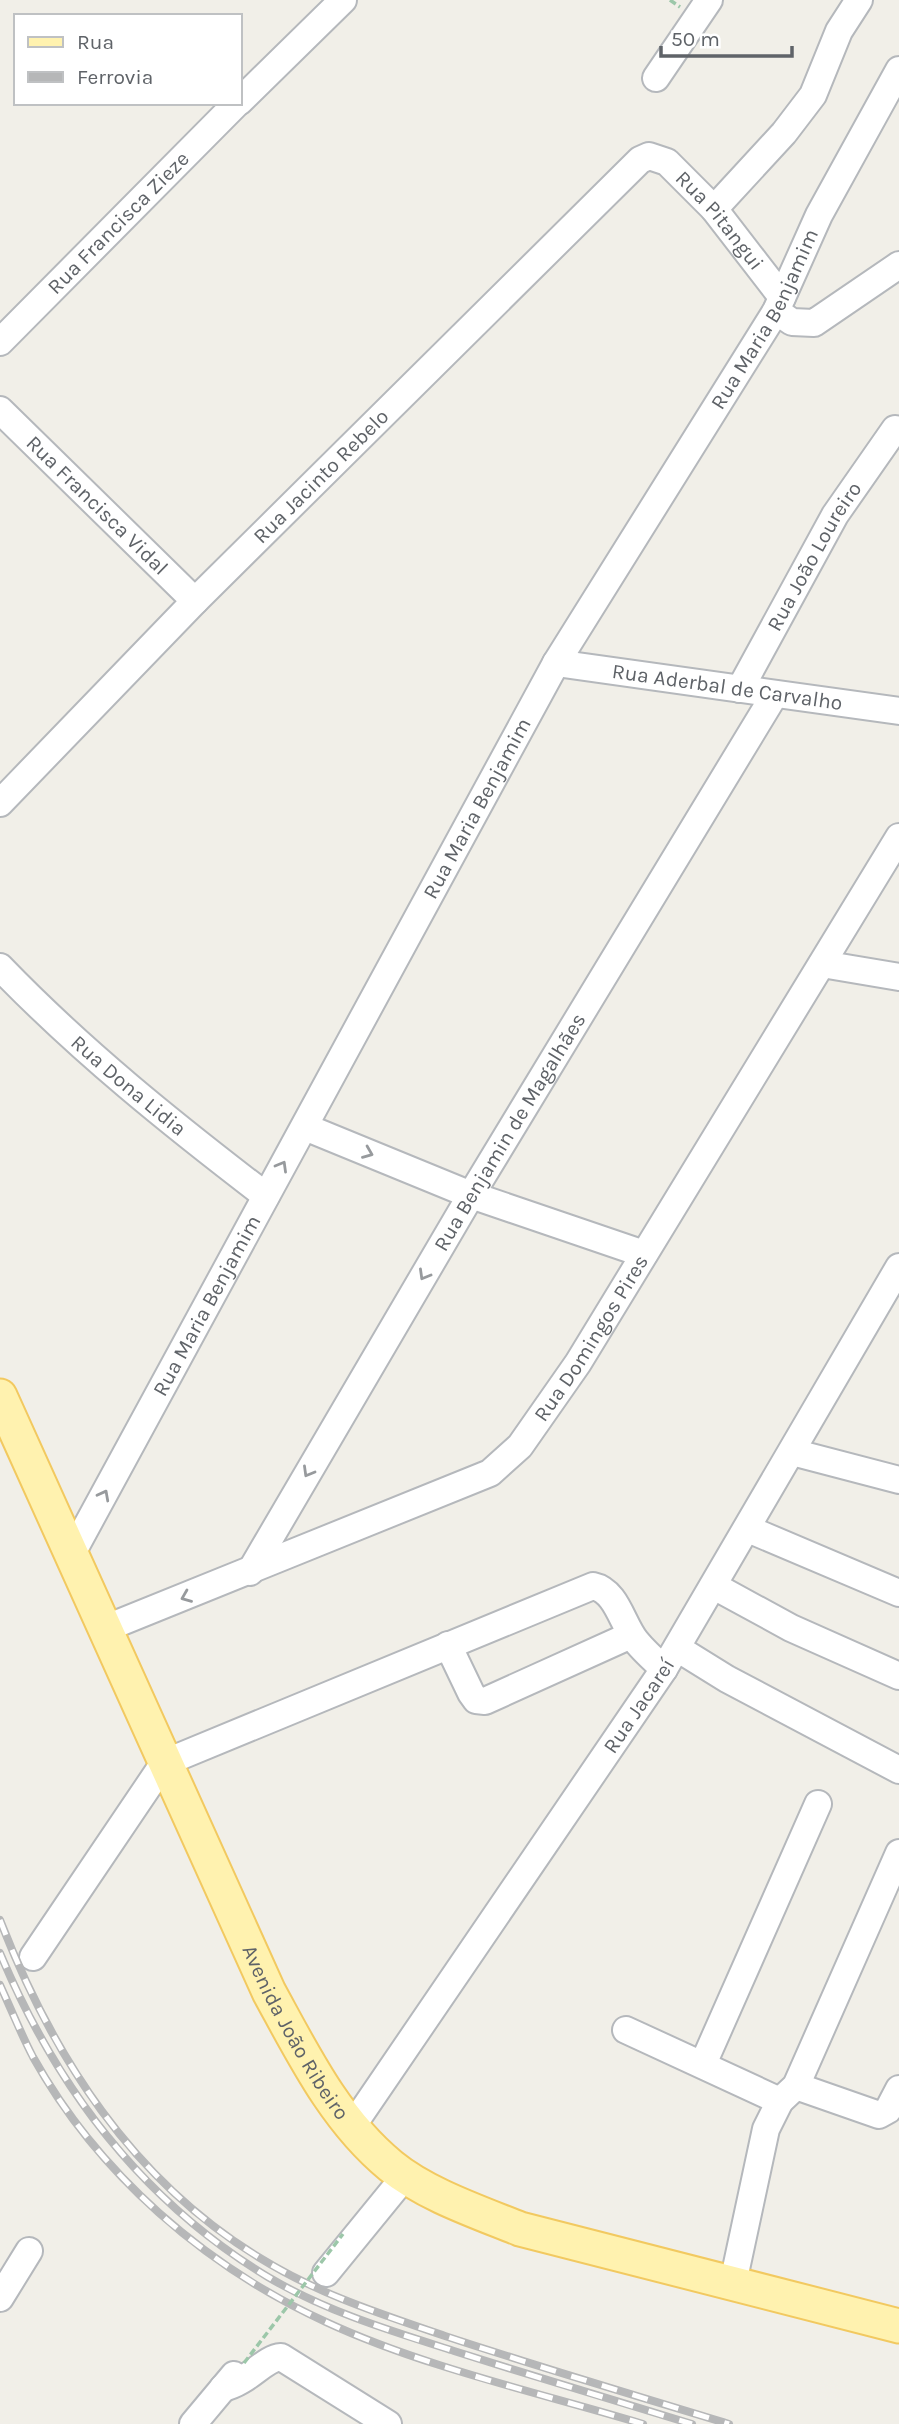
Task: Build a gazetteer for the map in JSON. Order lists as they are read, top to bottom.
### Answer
{
  "streets": {
    "main road": ["Avenida João Ribeiro"],
    "street": [
      "Rua Pitangui",
      "Rua Francisca Zieze",
      "Rua Maria Benjamim",
      "Rua Jacinto Rebelo",
      "Rua Francisca Vidal",
      "Rua João Loureiro",
      "Rua Aderbal de Carvalho",
      "Rua Dona Lidia",
      "Rua Benjamin de Magalhães",
      "Rua Domingos Pires",
      "Rua Jacareí"
    ]
  },
  "crossings": [
    ["Rua Pitangui", "Rua Maria Benjamim"],
    ["Rua Pitangui", "Rua Jacinto Rebelo"],
    ["Rua Maria Benjamim", "Rua Aderbal de Carvalho"],
    ["Rua Maria Benjamim", "Rua Dona Lidia"],
    ["Rua Maria Benjamim", "Avenida João Ribeiro"],
    ["Rua Jacinto Rebelo", "Rua Francisca Vidal"],
    ["Rua João Loureiro", "Rua Aderbal de Carvalho"],
    ["Rua Aderbal de Carvalho", "Rua Benjamin de Magalhães"],
    ["Rua Benjamin de Magalhães", "Rua Domingos Pires"],
    ["Rua Domingos Pires", "Avenida João Ribeiro"],
    ["Rua Jacareí", "Avenida João Ribeiro"]
  ],
  "one_way": ["Rua Benjamin de Magalhães"],
  "legend": ["Rua", "Ferrovia"],
  "scale_bar": "50 m"
}
